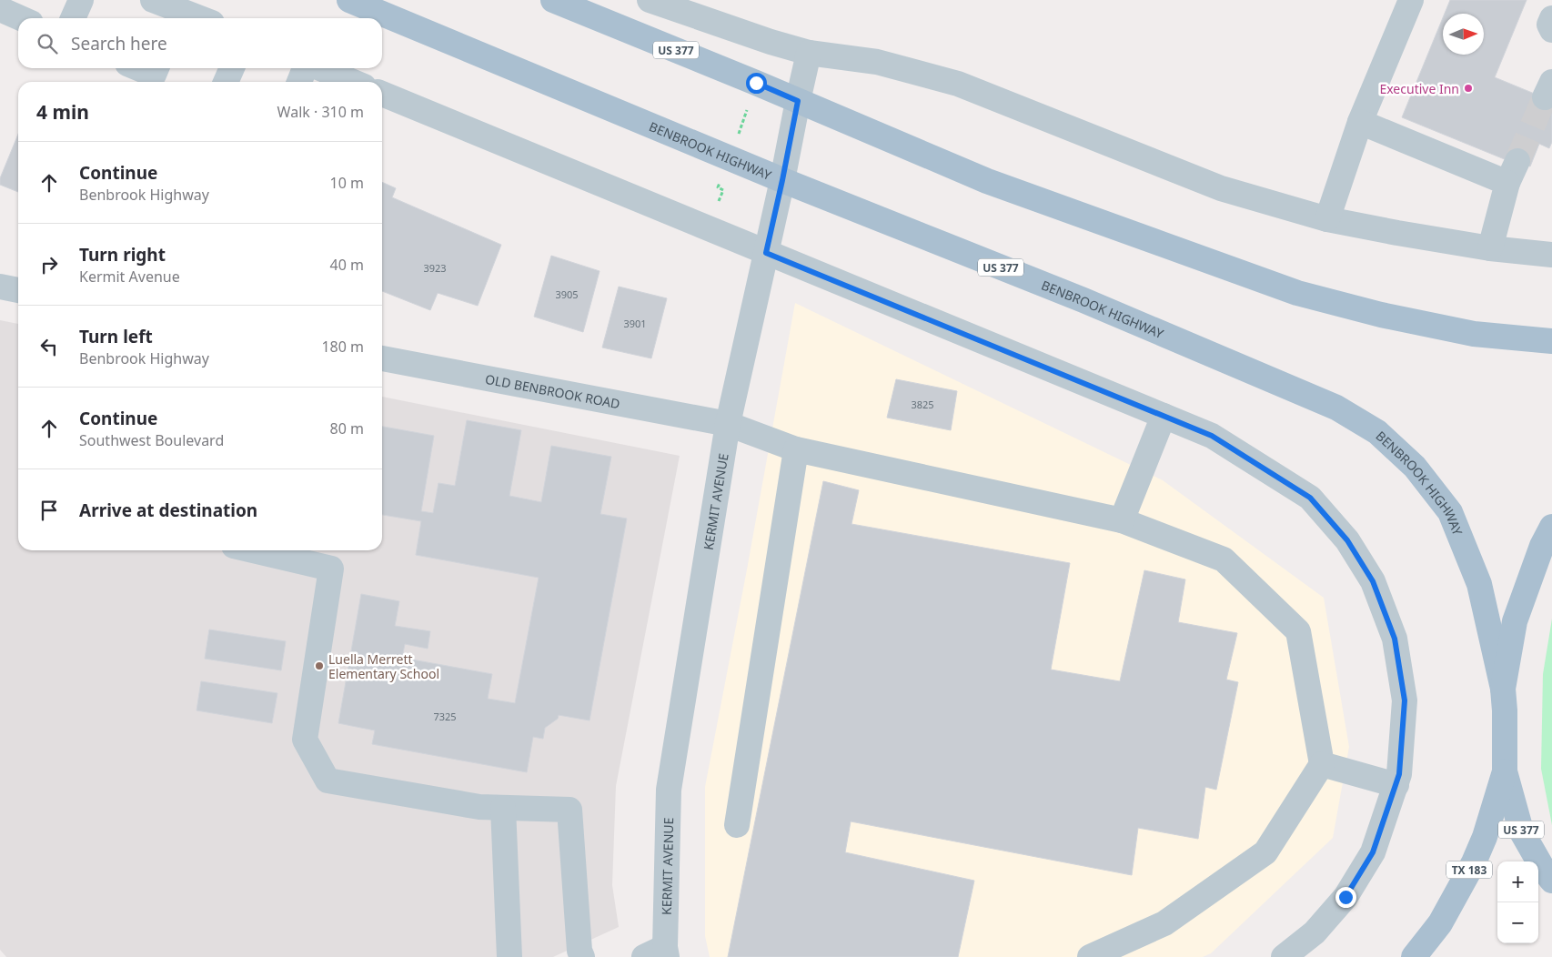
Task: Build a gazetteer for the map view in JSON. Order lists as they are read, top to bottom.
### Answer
{
  "streets": {
    "main road": ["US 377", "BENBROOK HIGHWAY", "TX 183"],
    "street": ["OLD BENBROOK ROAD", "KERMIT AVENUE"]
  },
  "crossings": [
    ["US 377", "BENBROOK HIGHWAY"],
    ["US 377", "KERMIT AVENUE"],
    ["US 377", "TX 183"],
    ["BENBROOK HIGHWAY", "KERMIT AVENUE"],
    ["OLD BENBROOK ROAD", "KERMIT AVENUE"]
  ],
  "places": ["Executive Inn", "Luella Merrett Elementary School"],
  "house_numbers": [
    "3923",
    "3905",
    "3901",
    "3825",
    "7325"
  ],
  "north": "right",
  "page": {
    "search": "Search here",
    "heading": ["4 min", "Walk · 310 m"],
    "list": [
      ["Continue", "Benbrook Highway", "10 m"],
      ["Turn right", "Kermit Avenue", "40 m"],
      ["Turn left", "Benbrook Highway", "180 m"],
      ["Continue", "Southwest Boulevard", "80 m"],
      "Arrive at destination"
    ],
    "map_buttons": ["+", "−"]
  }
}
